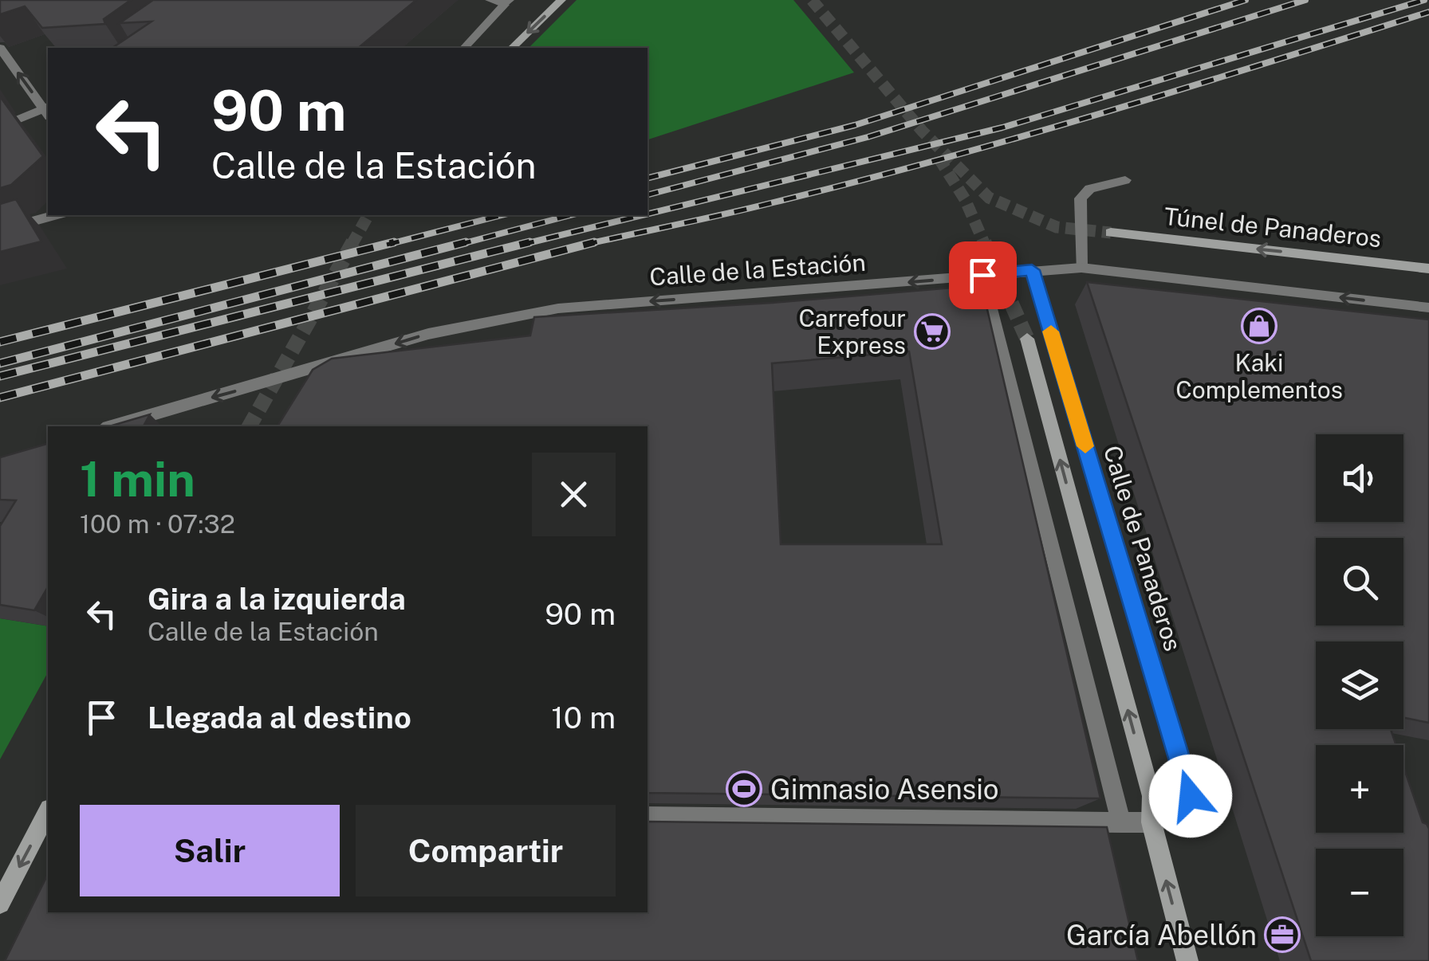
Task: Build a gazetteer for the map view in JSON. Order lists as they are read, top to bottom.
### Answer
{
  "streets": {
    "main road": ["Túnel de Panaderos"],
    "street": ["Calle de la Estación", "Calle de Panaderos"]
  },
  "crossings": [
    ["Calle de la Estación", "Calle de Panaderos"]
  ],
  "one_way": ["Túnel de Panaderos", "Calle de la Estación"],
  "places": {
    "shop": ["Kaki Complementos"],
    "supermarket": ["Carrefour Express"],
    "sports": ["Gimnasio Asensio"],
    "office": ["García Abellón"]
  },
  "page": {
    "turn": ["90 m", "Calle de la Estación"],
    "heading": ["1 min", "100 m · 07:32"],
    "map_buttons": ["+", "−"],
    "list": [
      {
        "name": "Gira a la izquierda",
        "note": "Calle de la Estación",
        "value": "90 m"
      },
      {
        "name": "Llegada al destino",
        "value": "10 m"
      }
    ],
    "buttons": ["Salir", "Compartir"]
  }
}
